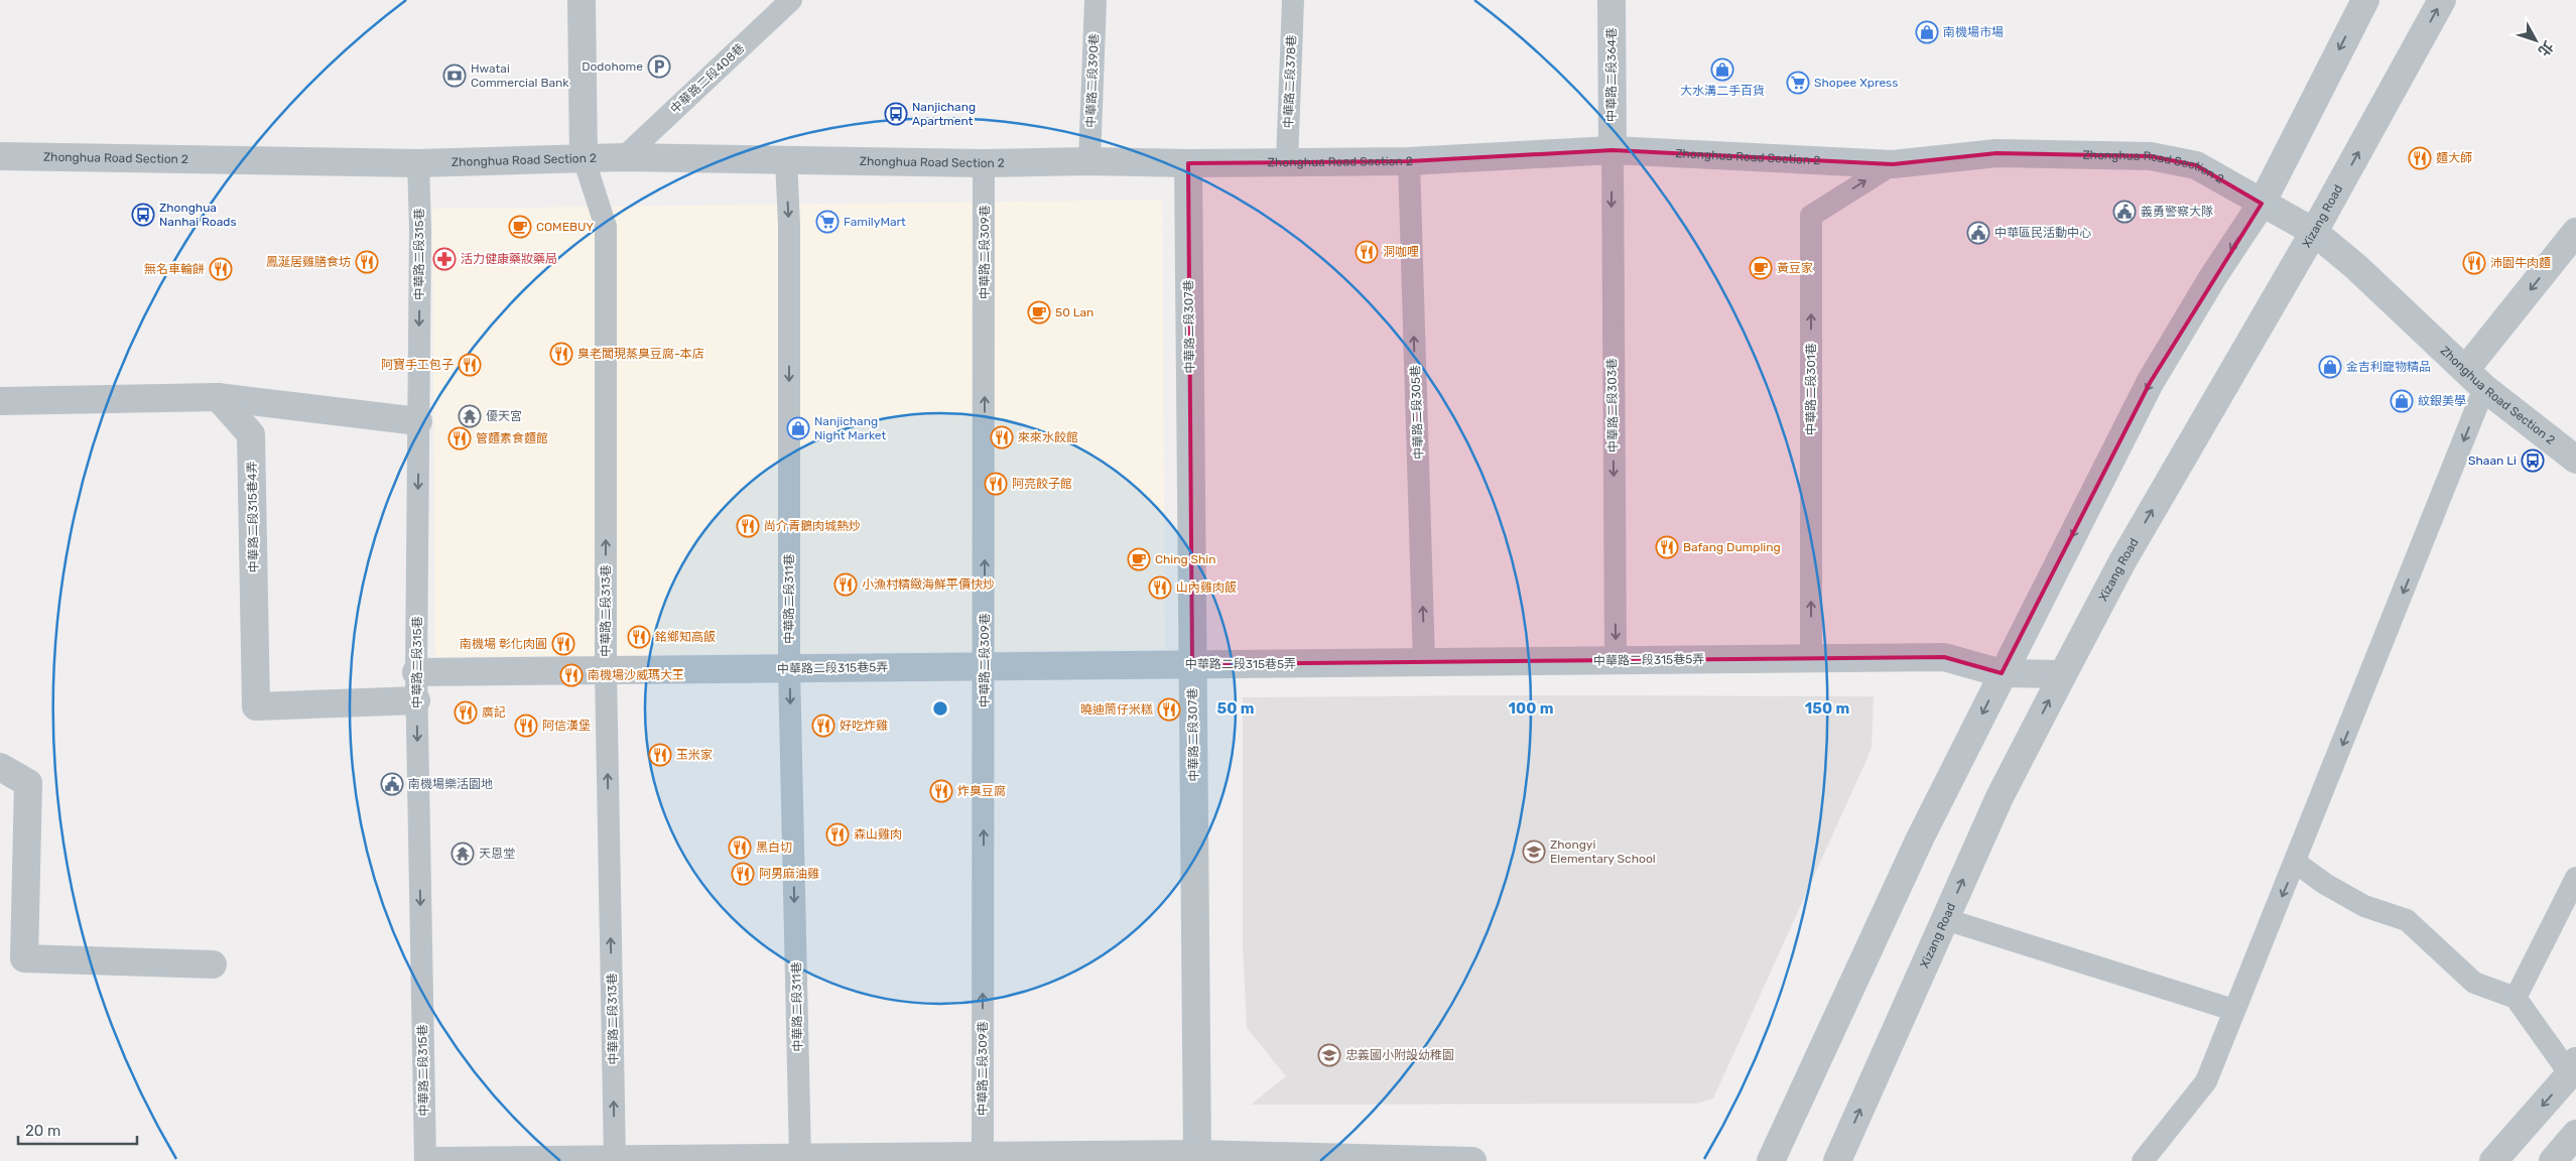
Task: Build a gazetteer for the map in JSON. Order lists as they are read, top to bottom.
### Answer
{
  "streets": {
    "street": [
      "中華路二段364巷",
      "Zhonghua Road Section 2",
      "Xizang Road",
      "中華路二段307巷",
      "中華路二段315巷4弄",
      "中華路二段315巷5弄"
    ],
    "lane": [
      "中華路二段408巷",
      "中華路二段390巷",
      "中華路二段378巷",
      "中華路二段309巷",
      "中華路二段315巷",
      "中華路二段301巷",
      "中華路二段303巷",
      "中華路二段305巷",
      "中華路二段311巷",
      "中華路二段313巷"
    ]
  },
  "crossings": [
    ["中華路二段364巷", "Zhonghua Road Section 2"],
    ["中華路二段364巷", "中華路二段303巷"],
    ["中華路二段408巷", "Zhonghua Road Section 2"],
    ["中華路二段390巷", "Zhonghua Road Section 2"],
    ["中華路二段378巷", "Zhonghua Road Section 2"],
    ["Zhonghua Road Section 2", "Xizang Road"],
    ["Zhonghua Road Section 2", "中華路二段309巷"],
    ["Zhonghua Road Section 2", "中華路二段315巷"],
    ["Zhonghua Road Section 2", "中華路二段307巷"],
    ["Zhonghua Road Section 2", "中華路二段301巷"],
    ["Zhonghua Road Section 2", "中華路二段303巷"],
    ["Zhonghua Road Section 2", "中華路二段305巷"],
    ["Zhonghua Road Section 2", "中華路二段311巷"],
    ["Zhonghua Road Section 2", "中華路二段313巷"],
    ["Xizang Road", "中華路二段315巷5弄"],
    ["中華路二段309巷", "中華路二段315巷5弄"],
    ["中華路二段315巷", "中華路二段315巷4弄"],
    ["中華路二段315巷", "中華路二段315巷5弄"],
    ["中華路二段307巷", "中華路二段315巷5弄"],
    ["中華路二段301巷", "中華路二段315巷5弄"],
    ["中華路二段303巷", "中華路二段315巷5弄"],
    ["中華路二段305巷", "中華路二段315巷5弄"],
    ["中華路二段311巷", "中華路二段315巷5弄"],
    ["中華路二段313巷", "中華路二段315巷5弄"]
  ],
  "one_way": [
    "中華路二段309巷",
    "中華路二段315巷",
    "中華路二段301巷",
    "中華路二段303巷",
    "中華路二段305巷",
    "中華路二段311巷",
    "中華路二段313巷"
  ],
  "places": {
    "shop": [
      "南機場市場",
      "大水溝二手百貨",
      "金吉利寵物精品",
      "紋銀美學",
      "Nanjichang Night Market"
    ],
    "parking": ["Dodohome"],
    "bank": ["Hwatai Commercial Bank"],
    "supermarket": ["Shopee Xpress", "FamilyMart"],
    "bus stop": ["Nanjichang Apartment", "Zhonghua Nanhai Roads", "Shaan Li"],
    "restaurant": [
      "麵大師",
      "洞咖哩",
      "鳳涎居雞膳食坊",
      "沛園牛肉麵",
      "無名車輪餅",
      "臭老闆現蒸臭豆腐-本店",
      "阿寶手工包子",
      "來來水餃館",
      "管麵素食麵館",
      "阿亮餃子館",
      "尚介青鵝肉城熱炒",
      "Bafang Dumpling",
      "小漁村精緻海鮮平價快炒",
      "山內雞肉飯",
      "銘鄉知高飯",
      "南機場 彰化肉圓",
      "南機場沙威瑪大王",
      "曉迪筒仔米糕",
      "廣記",
      "阿信漢堡",
      "好吃炸雞",
      "玉米家",
      "炸臭豆腐",
      "森山雞肉",
      "黑白切",
      "阿男麻油雞"
    ],
    "public building": ["義勇警察大隊", "中華區民活動中心", "南機場樂活園地"],
    "cafe": [
      "COMEBUY",
      "黃豆家",
      "50 Lan",
      "Ching Shin"
    ],
    "pharmacy": ["活力健康藥妝藥局"],
    "temple": ["優天宮", "天恩堂"],
    "school or university": ["Zhongyi Elementary School", "忠義國小附設幼稚園"]
  },
  "scale_bar": "20 m",
  "north": "bottom right",
  "rings": ["50 m", "100 m", "150 m"]
}
